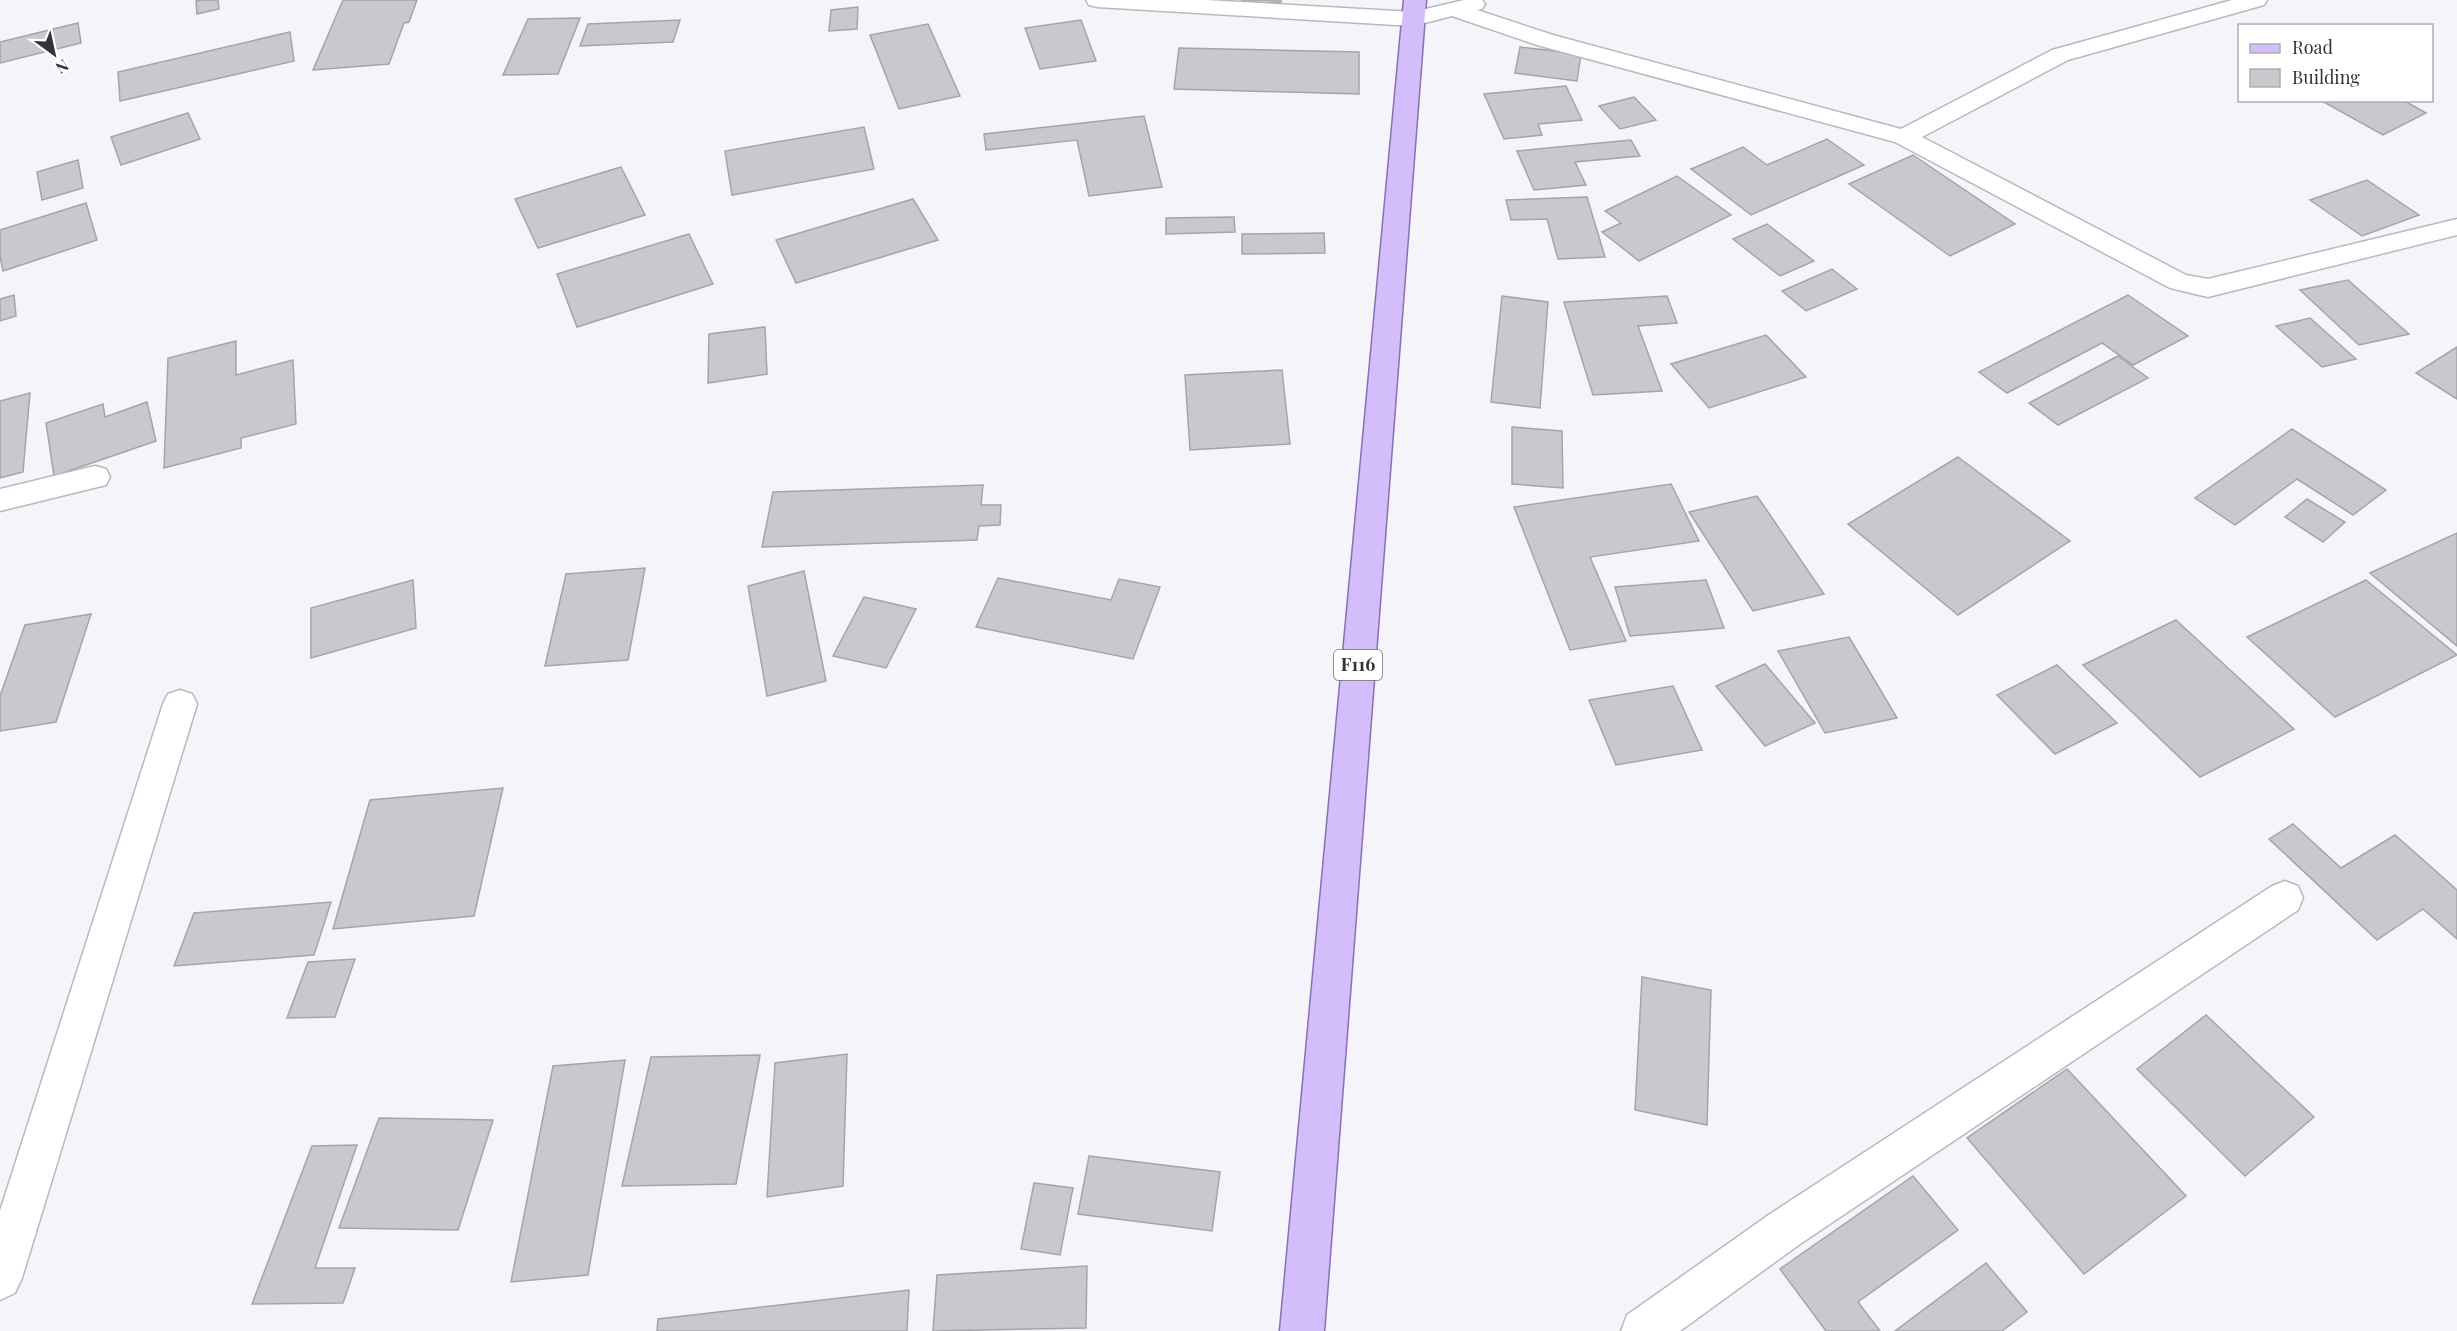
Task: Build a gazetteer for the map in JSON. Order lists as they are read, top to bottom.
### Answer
{
  "streets": {
    "main road": ["F116"]
  },
  "legend": ["Road", "Building"],
  "north": "bottom right"
}
